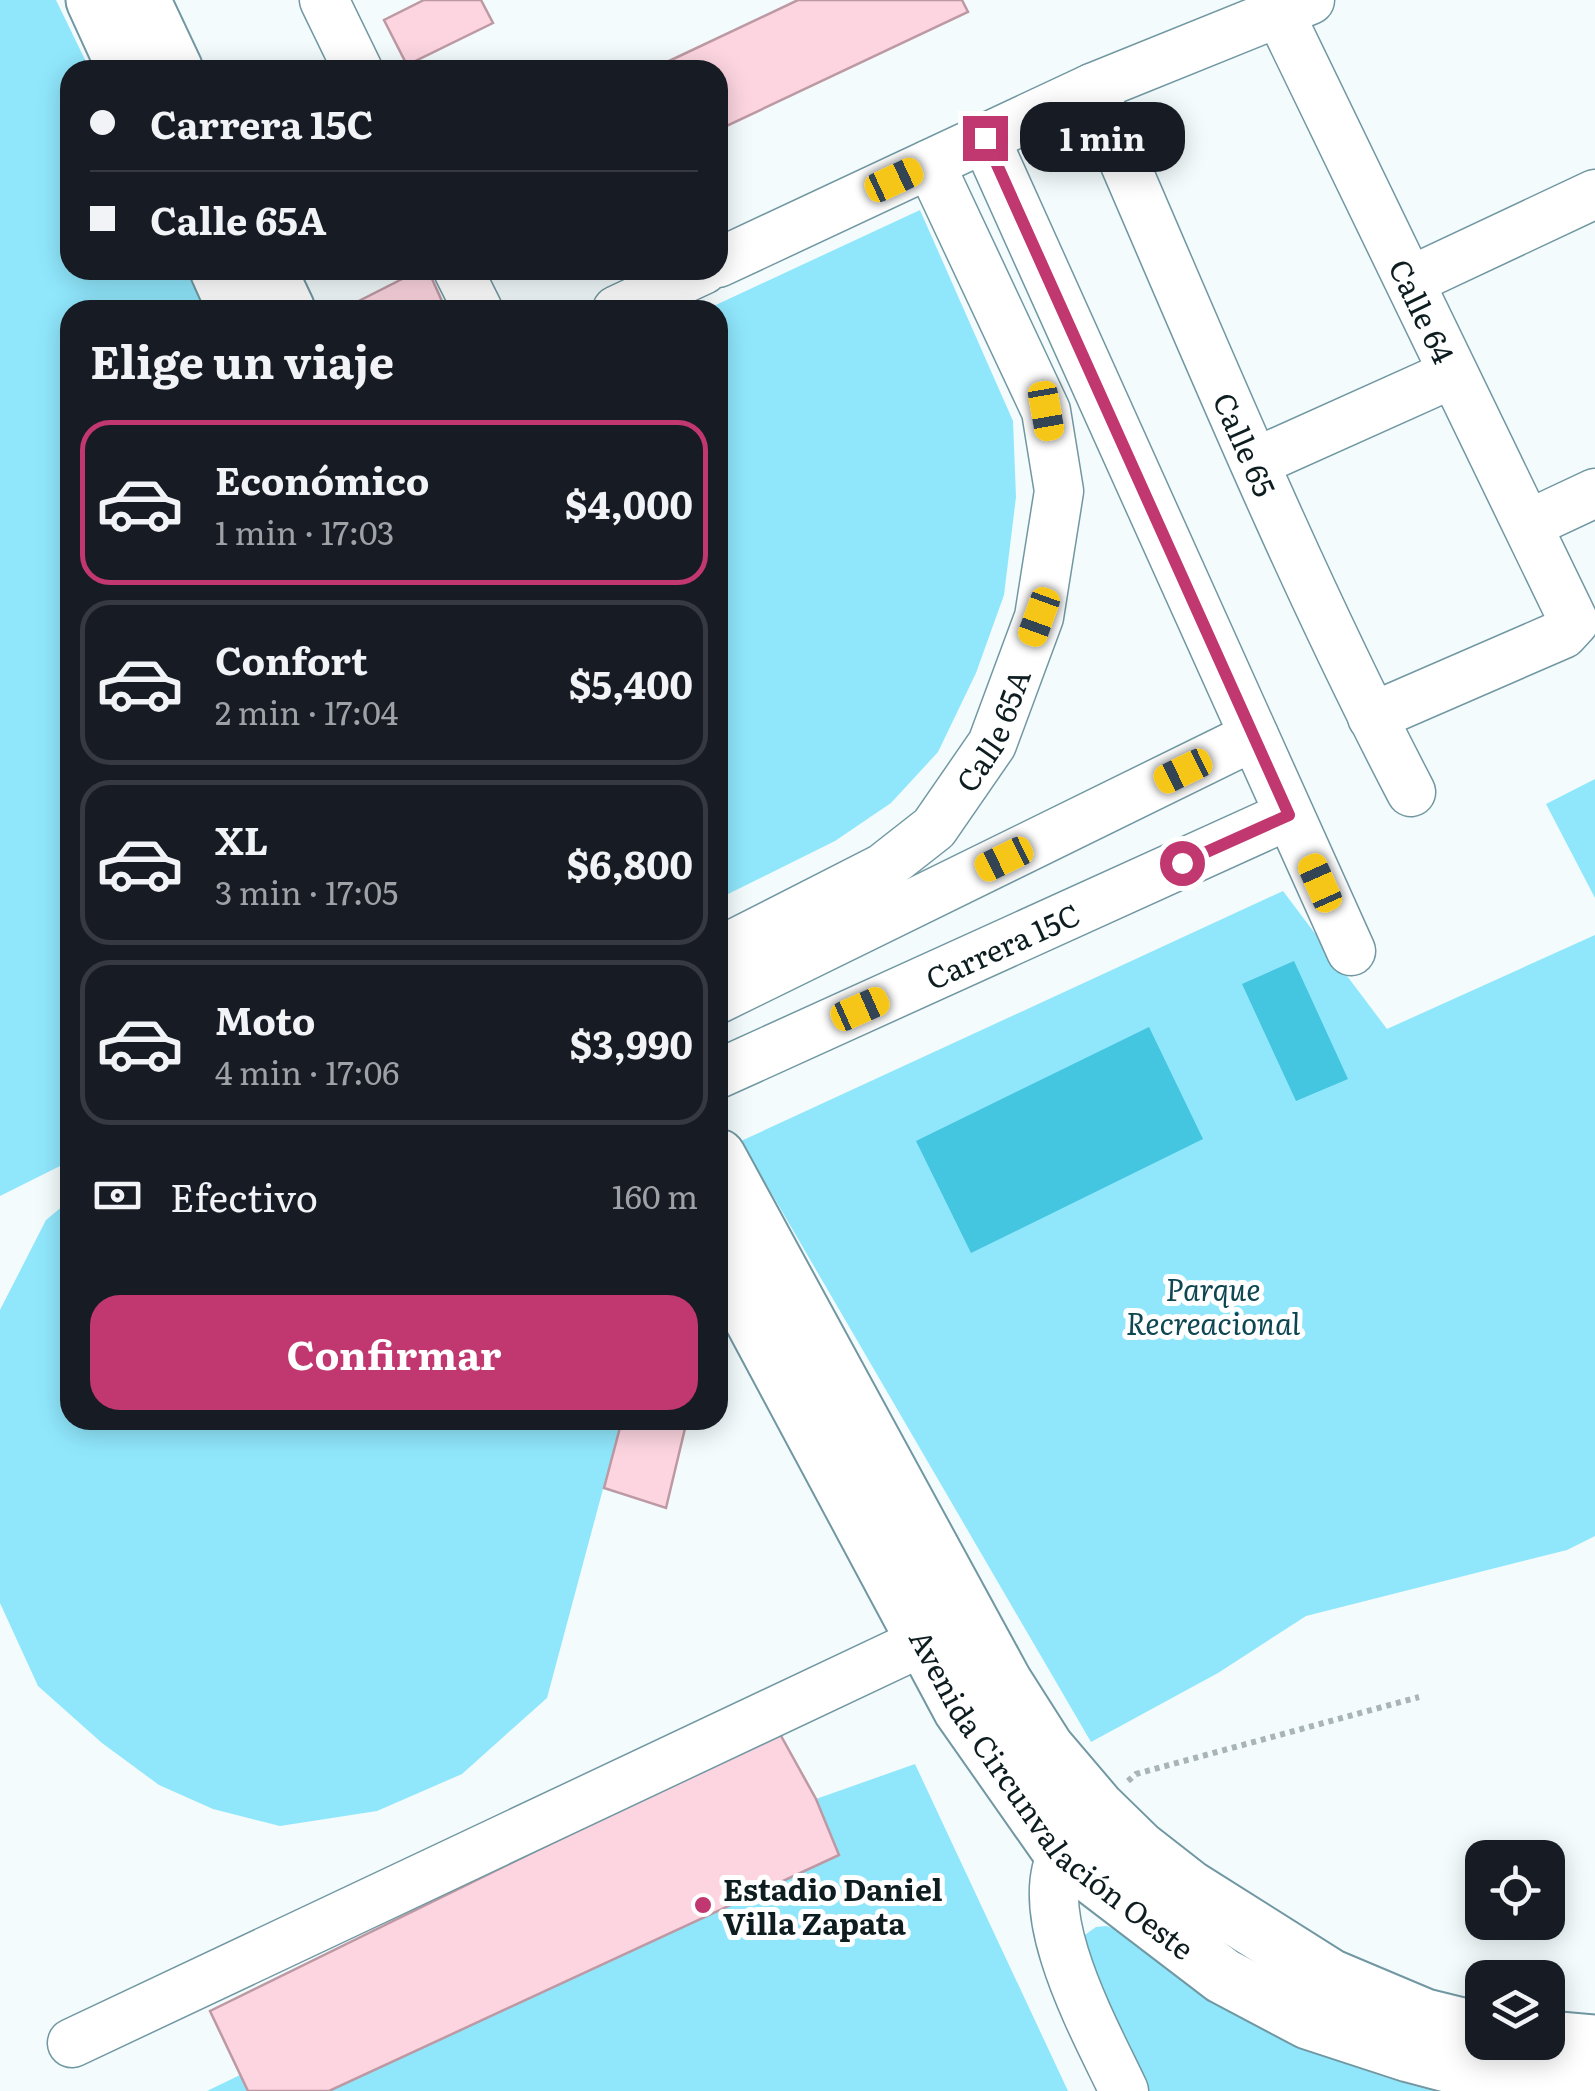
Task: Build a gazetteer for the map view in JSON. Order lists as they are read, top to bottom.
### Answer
{
  "streets": {
    "main road": ["Avenida Circunvalación Oeste"],
    "street": [
      "Calle 64",
      "Calle 65",
      "Calle 65A",
      "Carrera 15C"
    ]
  },
  "crossings": [
    ["Calle 64", "Calle 65"]
  ],
  "parks": ["Parque Recreacional"],
  "places": ["Estadio Daniel Villa Zapata"],
  "page": {
    "banner": ["Carrera 15C", "Calle 65A"],
    "bubble": "1 min",
    "heading": "Elige un viaje",
    "list": [
      {
        "name": "Económico",
        "note": "1 min · 17:03",
        "value": "$4,000"
      },
      {
        "name": "Confort",
        "note": "2 min · 17:04",
        "value": "$5,400"
      },
      {
        "name": "XL",
        "note": "3 min · 17:05",
        "value": "$6,800"
      },
      {
        "name": "Moto",
        "note": "4 min · 17:06",
        "value": "$3,990"
      }
    ],
    "pay": ["Efectivo", "160 m"],
    "buttons": "Confirmar"
  }
}
